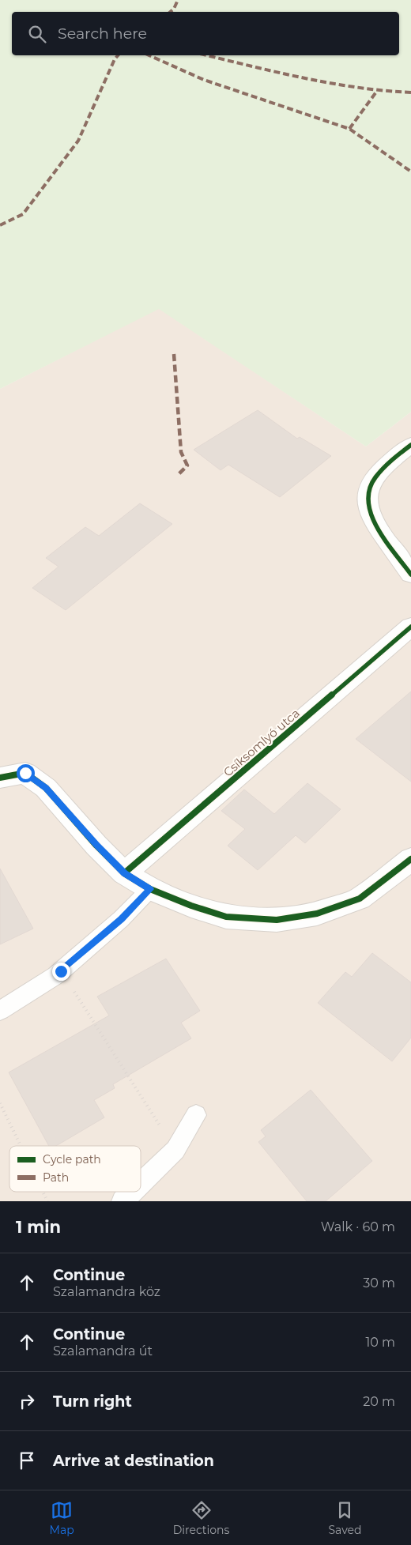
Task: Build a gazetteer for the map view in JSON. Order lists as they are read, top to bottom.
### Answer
{
  "streets": {
    "street": ["Csíksomlyó utca"]
  },
  "legend": ["Cycle path", "Path"],
  "page": {
    "search": "Search here",
    "heading": ["1 min", "Walk · 60 m"],
    "list": [
      ["Continue", "Szalamandra köz", "30 m"],
      ["Continue", "Szalamandra út", "10 m"],
      ["Turn right", "20 m"],
      "Arrive at destination"
    ],
    "nav": ["Map", "Directions", "Saved"]
  }
}
